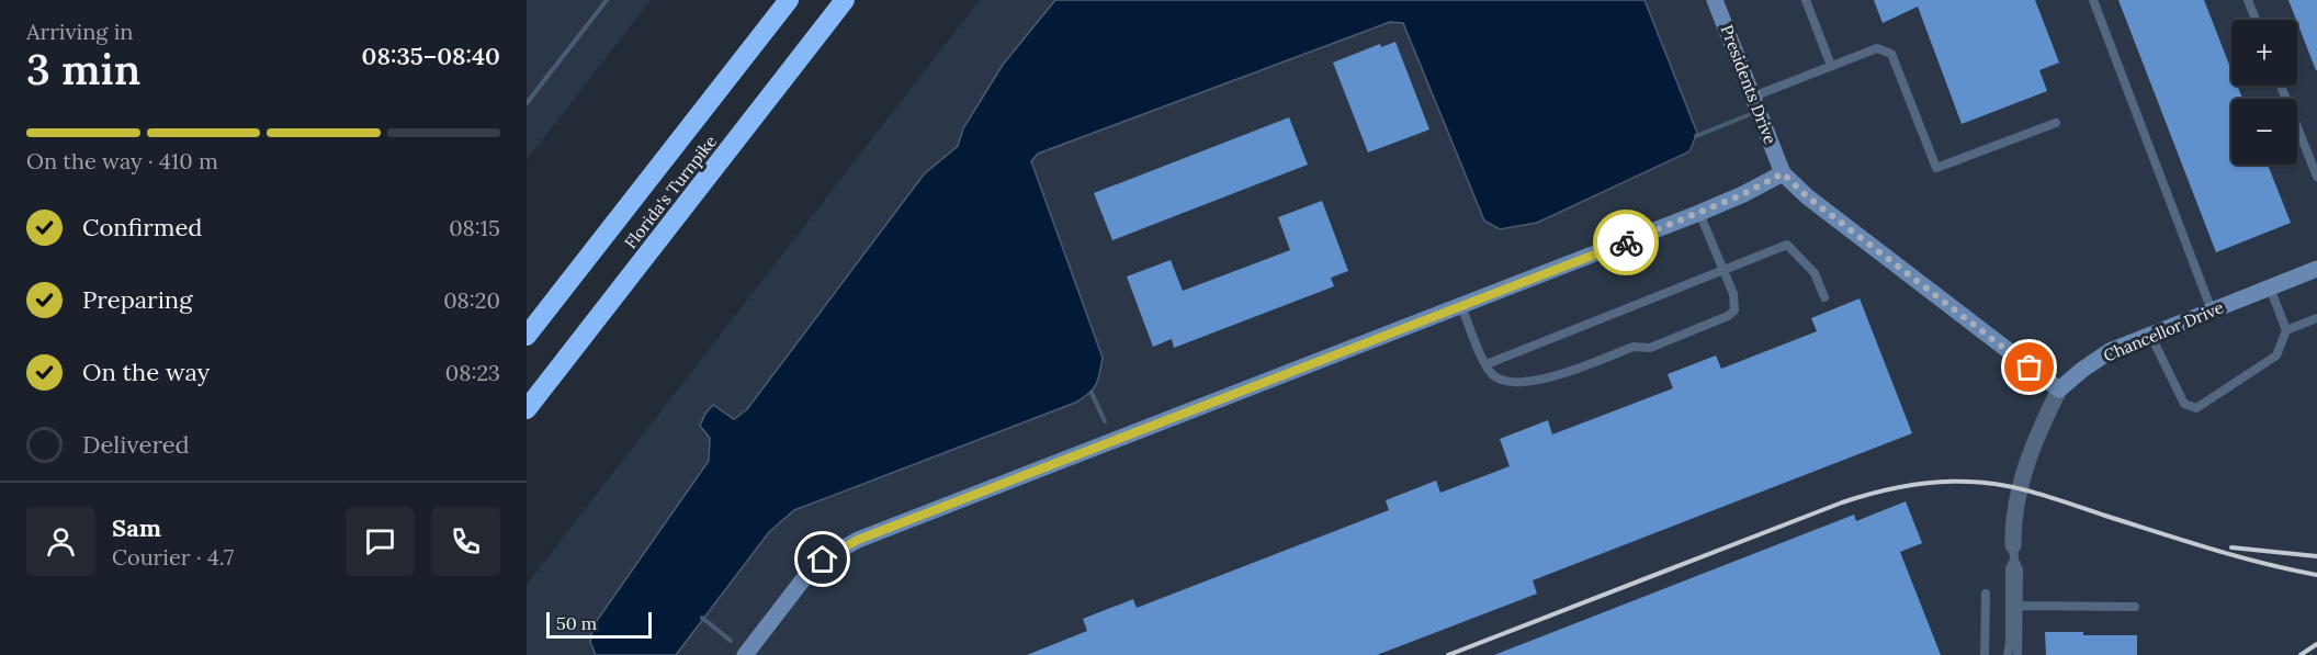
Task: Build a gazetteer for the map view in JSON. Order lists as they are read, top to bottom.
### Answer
{
  "streets": {
    "highway": ["Florida's Turnpike"],
    "street": ["Presidents Drive", "Chancellor Drive"]
  },
  "crossings": [
    ["Presidents Drive", "Chancellor Drive"]
  ],
  "scale_bar": "50 m",
  "page": {
    "heading": ["3 min", "Arriving in", "08:35–08:40"],
    "panel": ["Sam", "Courier · 4.7"],
    "map_buttons": ["+", "−"],
    "bar": "On the way · 410 m",
    "list": [
      ["Confirmed", "08:15"],
      ["Preparing", "08:20"],
      ["On the way", "08:23"],
      "Delivered"
    ],
    "scale": "50 m"
  }
}
